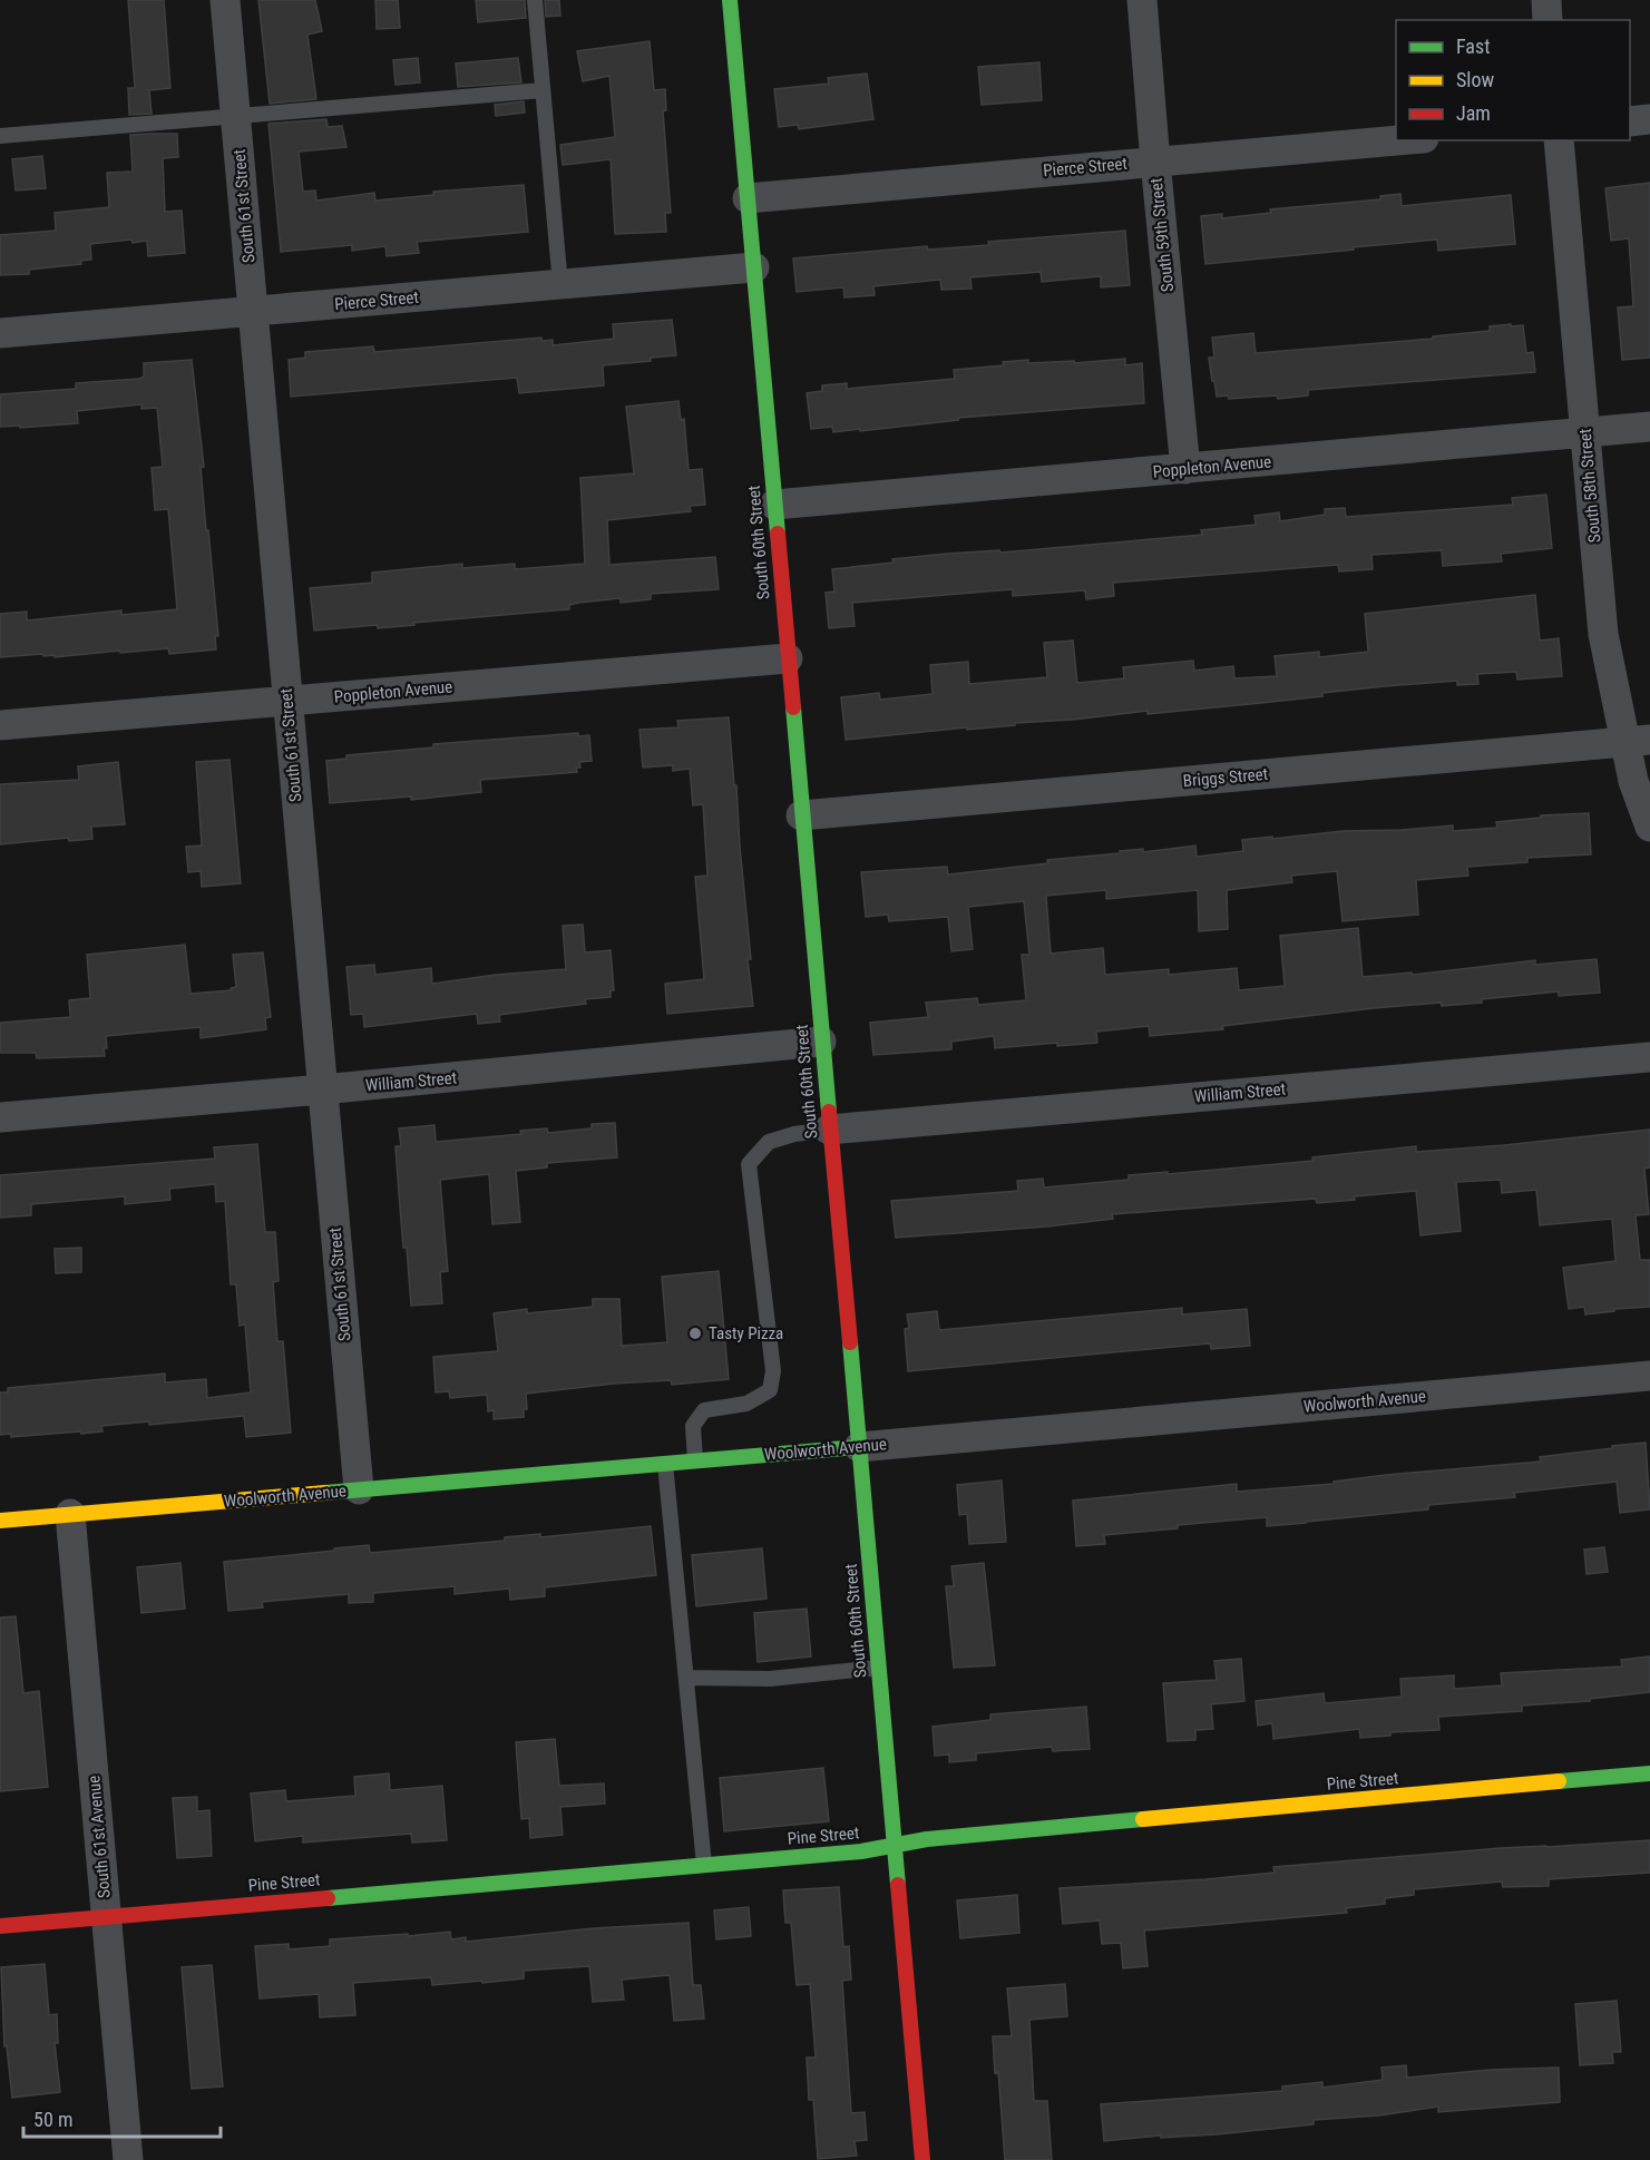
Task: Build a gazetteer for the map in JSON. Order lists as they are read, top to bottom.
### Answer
{
  "streets": {
    "street": [
      "Pierce Street",
      "South 61st Street",
      "South 59th Street",
      "Poppleton Avenue",
      "South 58th Street",
      "South 60th Street",
      "Briggs Street",
      "William Street",
      "Woolworth Avenue",
      "Pine Street",
      "South 61st Avenue"
    ]
  },
  "crossings": [
    ["Pierce Street", "South 61st Street"],
    ["Pierce Street", "South 59th Street"],
    ["Pierce Street", "South 60th Street"],
    ["South 61st Street", "Poppleton Avenue"],
    ["South 61st Street", "William Street"],
    ["South 61st Street", "Woolworth Avenue"],
    ["South 59th Street", "Poppleton Avenue"],
    ["Poppleton Avenue", "South 58th Street"],
    ["Poppleton Avenue", "South 60th Street"],
    ["South 58th Street", "Briggs Street"],
    ["South 60th Street", "Briggs Street"],
    ["South 60th Street", "William Street"],
    ["South 60th Street", "Woolworth Avenue"],
    ["South 60th Street", "Pine Street"],
    ["Woolworth Avenue", "South 61st Avenue"],
    ["Pine Street", "South 61st Avenue"]
  ],
  "places": ["Tasty Pizza"],
  "legend": ["Fast", "Slow", "Jam"],
  "scale_bar": "50 m"
}
